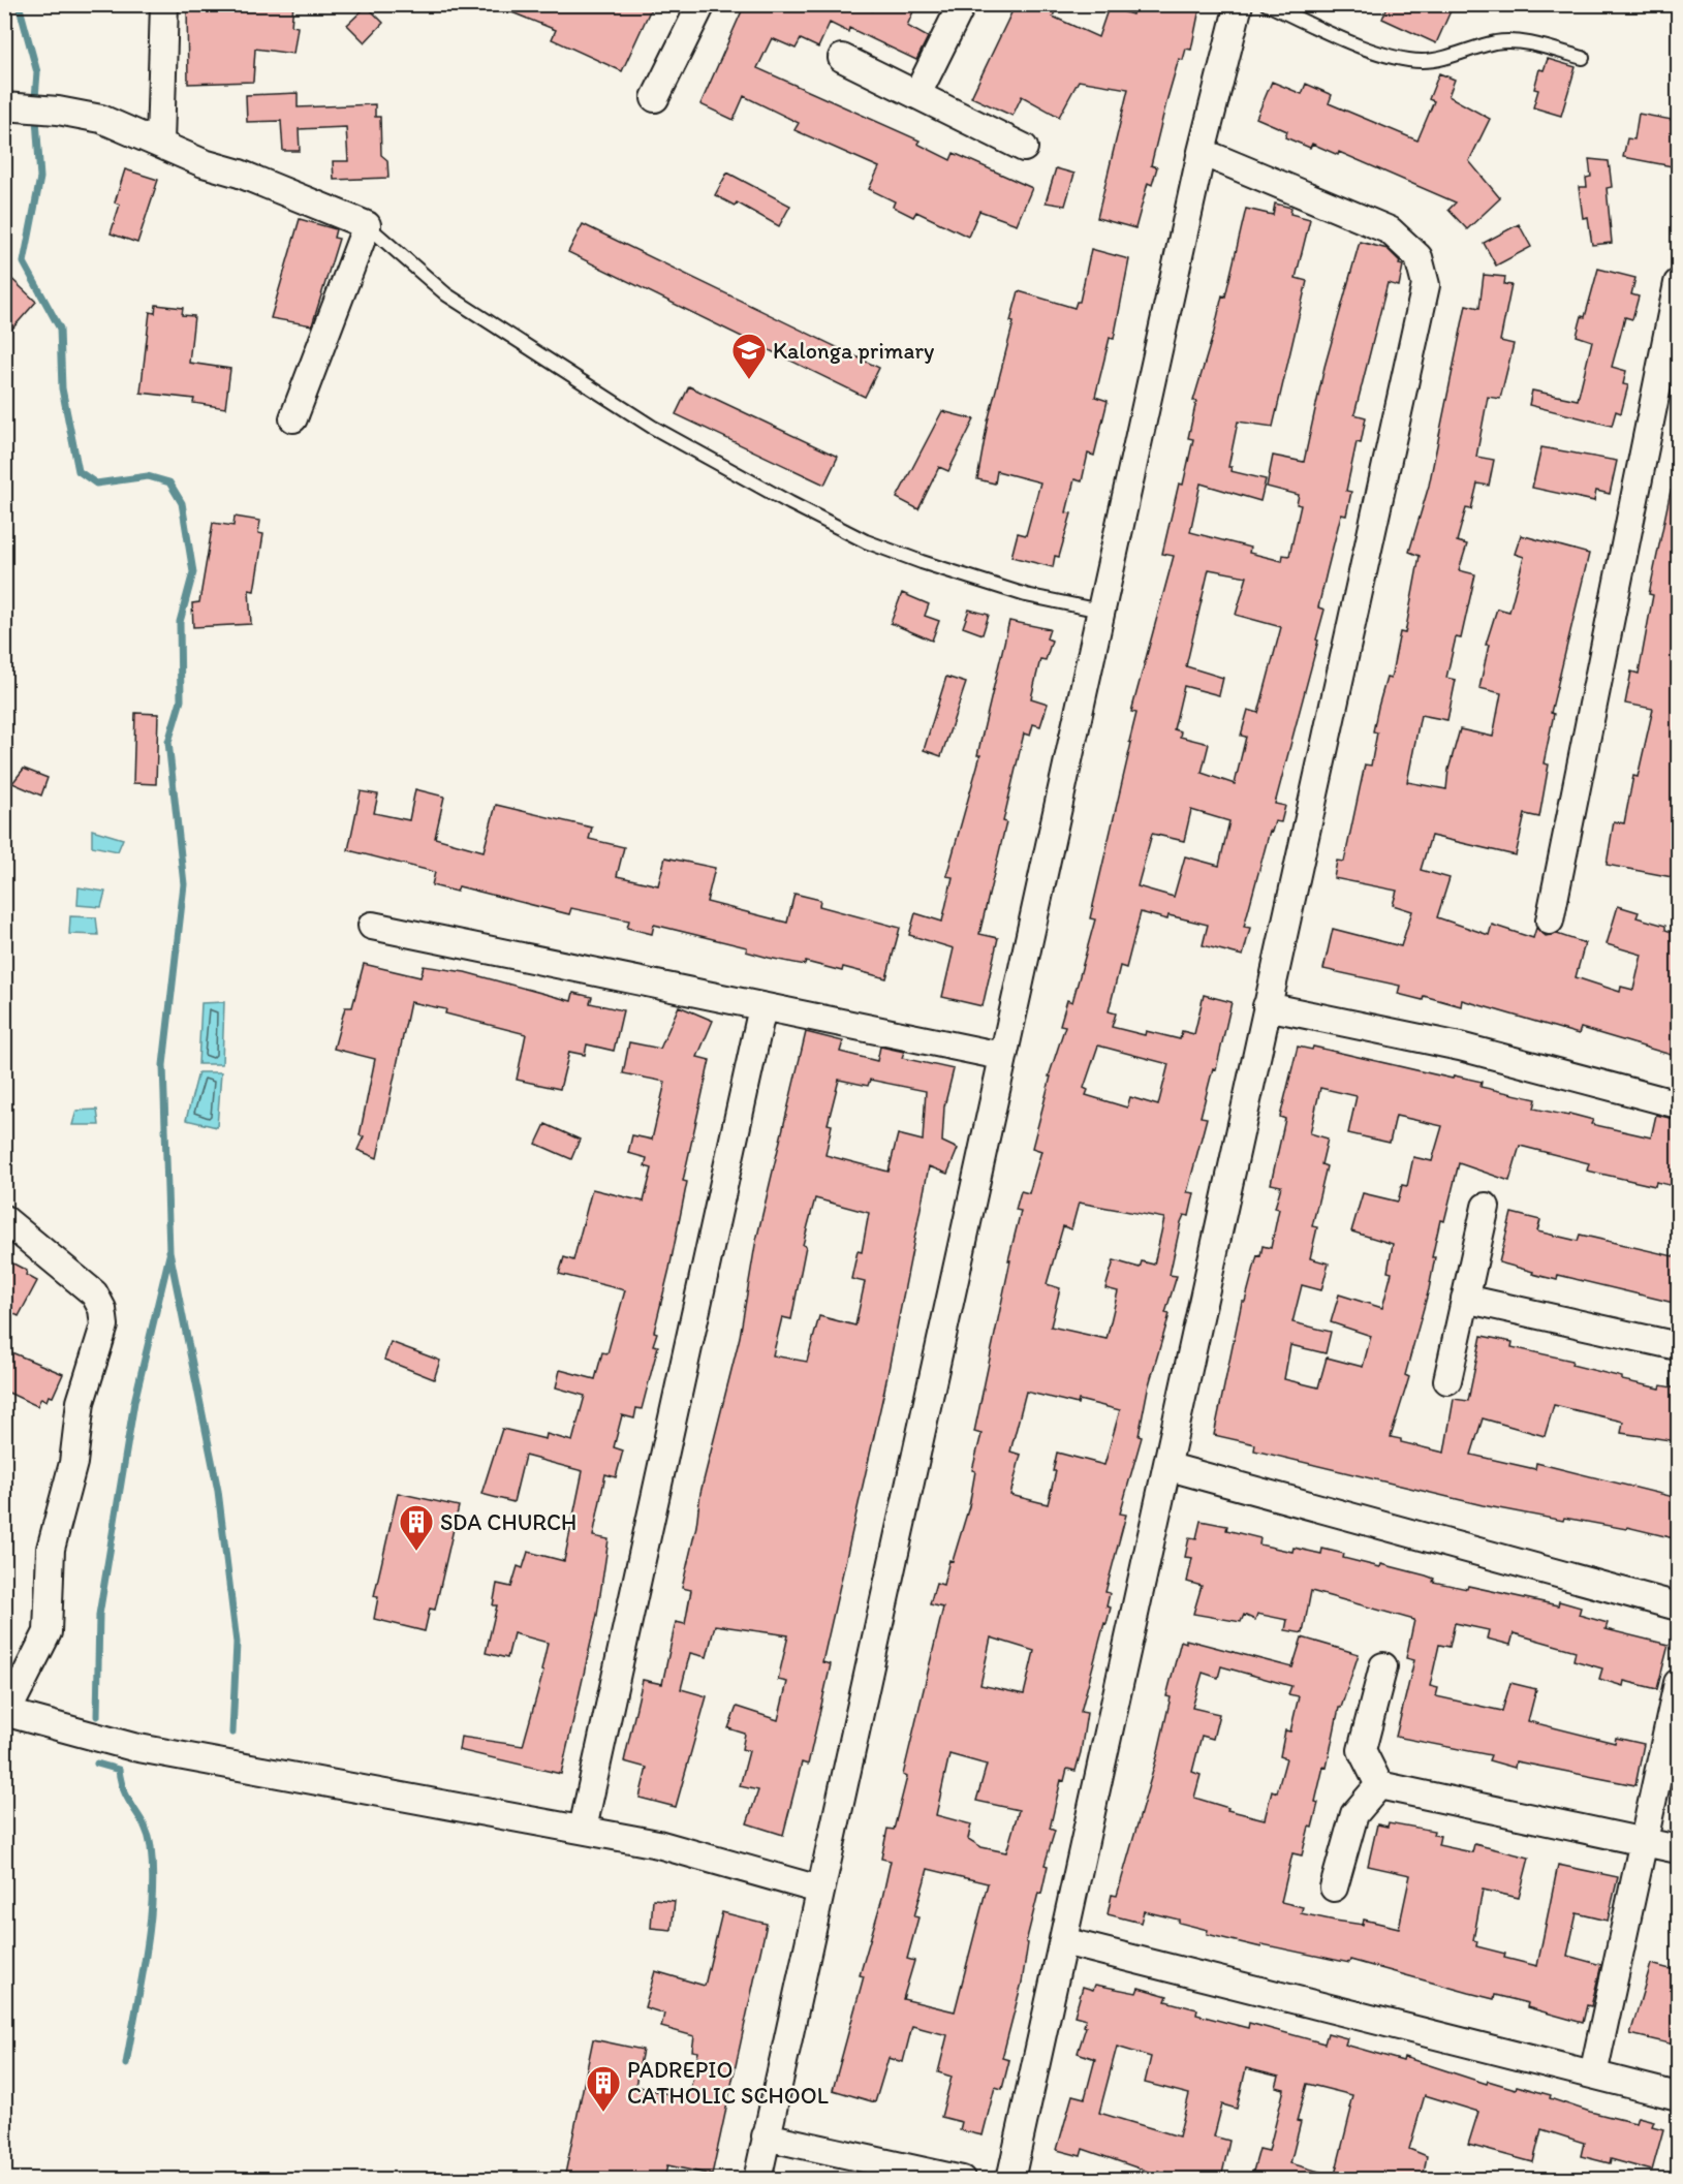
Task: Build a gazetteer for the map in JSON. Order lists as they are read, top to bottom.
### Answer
{
  "places": {
    "school or university": ["Kalonga primary"],
    "building": ["SDA CHURCH", "PADREPIO CATHOLIC SCHOOL"]
  }
}
